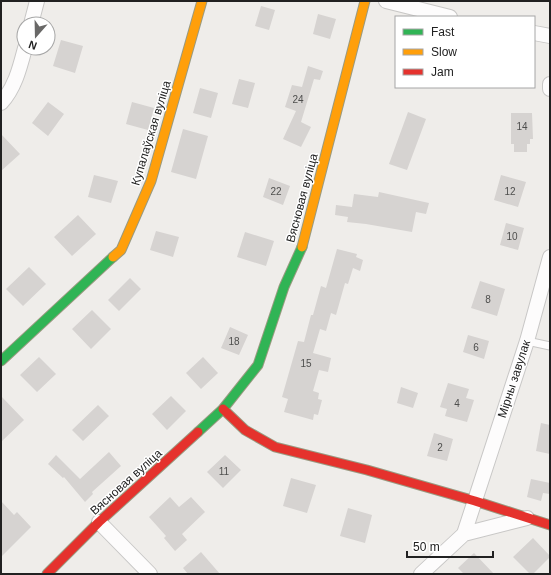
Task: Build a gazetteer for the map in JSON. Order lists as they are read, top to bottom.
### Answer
{
  "streets": {
    "street": ["Купалаўская вуліца", "Вясновая вуліца", "Мірны завулак"]
  },
  "house_numbers": [
    "24",
    "14",
    "22",
    "12",
    "10",
    "8",
    "18",
    "6",
    "15",
    "4",
    "2",
    "11"
  ],
  "legend": ["Fast", "Slow", "Jam"],
  "scale_bar": "50 m",
  "north": "bottom"
}
